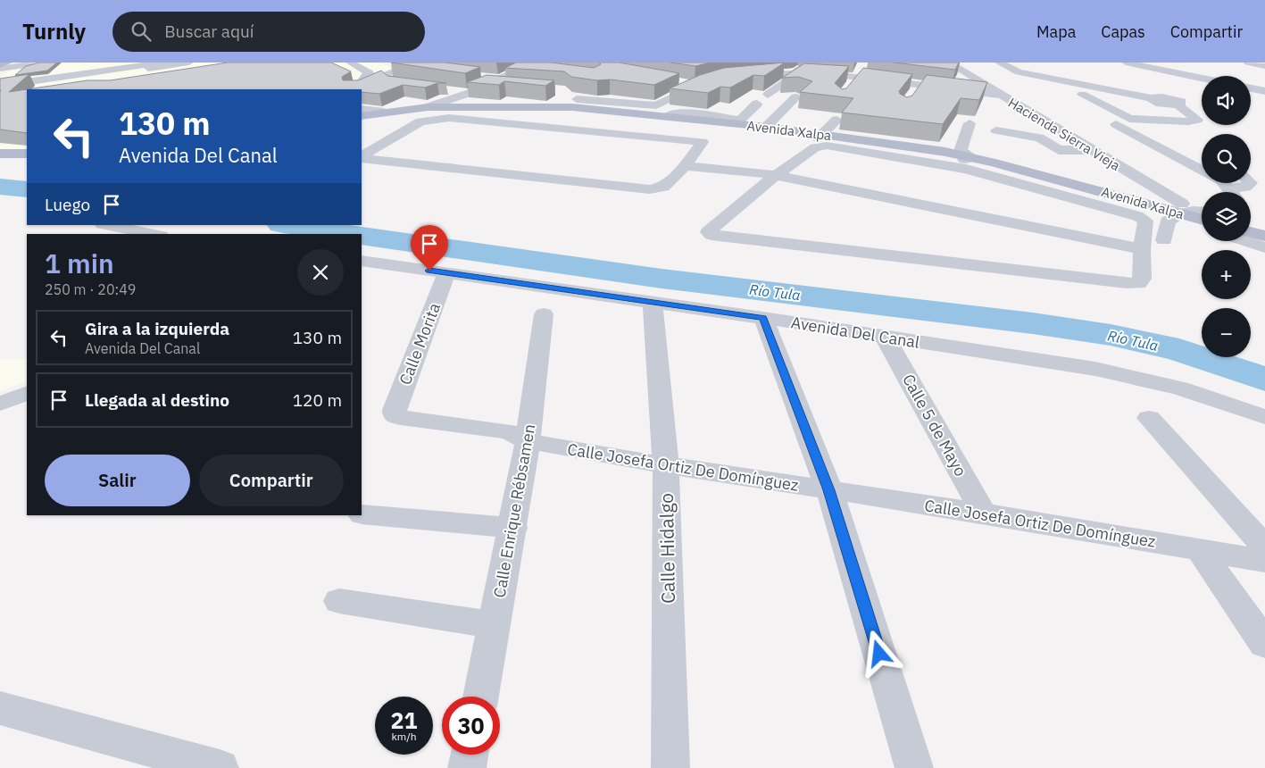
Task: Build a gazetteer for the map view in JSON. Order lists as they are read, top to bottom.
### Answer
{
  "streets": {
    "main road": ["Avenida Xalpa"],
    "street": [
      "Hacienda Sierra Vieja",
      "Avenida Del Canal",
      "Calle Morita",
      "Calle 5 de Mayo",
      "Calle Josefa Ortiz De Domínguez",
      "Calle Enrique Rébsamen",
      "Calle Hidalgo"
    ]
  },
  "crossings": [
    ["Avenida Xalpa", "Hacienda Sierra Vieja"],
    ["Avenida Del Canal", "Calle Morita"],
    ["Avenida Del Canal", "Calle 5 de Mayo"],
    ["Avenida Del Canal", "Calle Hidalgo"],
    ["Calle Morita", "Calle Josefa Ortiz De Domínguez"],
    ["Calle 5 de Mayo", "Calle Josefa Ortiz De Domínguez"],
    ["Calle Josefa Ortiz De Domínguez", "Calle Enrique Rébsamen"],
    ["Calle Josefa Ortiz De Domínguez", "Calle Hidalgo"]
  ],
  "water": ["Río Tula"],
  "page": {
    "header": "Turnly",
    "search": "Buscar aquí",
    "nav": ["Mapa", "Capas", "Compartir"],
    "map_buttons": ["+", "−"],
    "turn": ["130 m", "Avenida Del Canal"],
    "then": "Luego",
    "heading": ["1 min", "250 m · 20:49"],
    "list": [
      {
        "name": "Gira a la izquierda",
        "note": "Avenida Del Canal",
        "value": "130 m"
      },
      {
        "name": "Llegada al destino",
        "value": "120 m"
      }
    ],
    "buttons": ["Salir", "Compartir"],
    "speed": "21 km/h",
    "limit": "30"
  }
}
